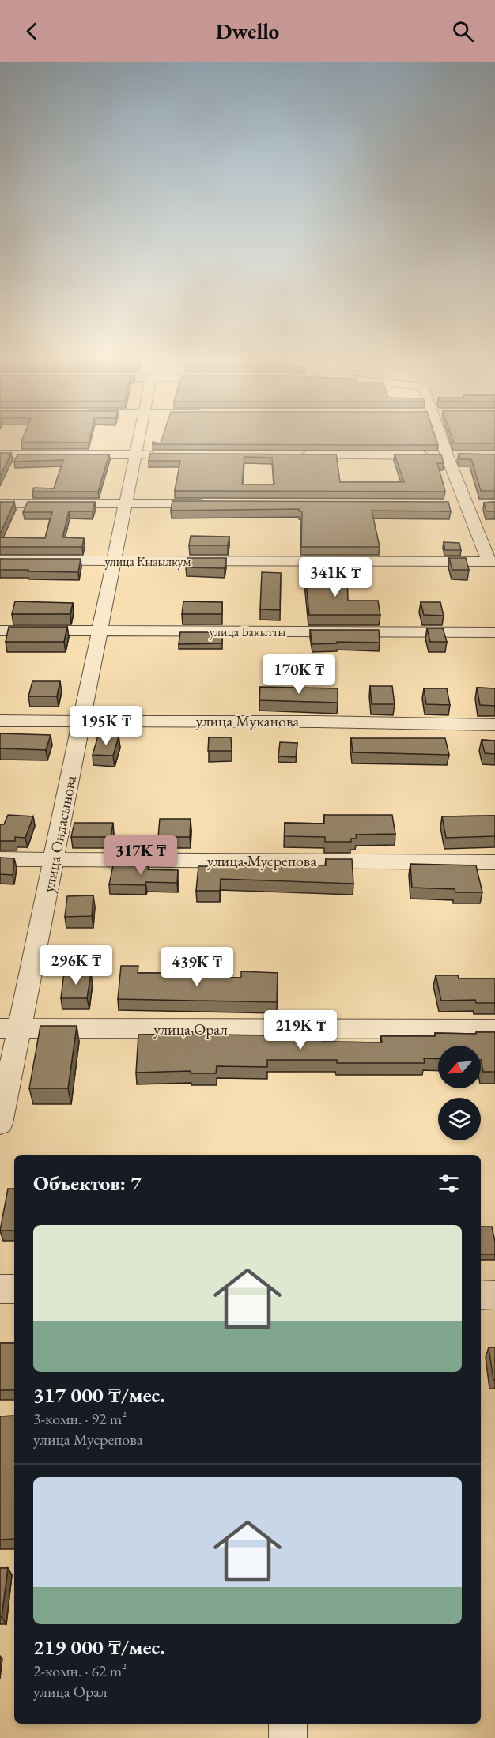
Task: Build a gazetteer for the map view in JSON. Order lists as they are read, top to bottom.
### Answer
{
  "streets": {
    "street": [
      "улица Кызылкум",
      "улица Бакытты",
      "улица Муканова",
      "улица Ондасынова",
      "улица Мусрепова",
      "улица Орал"
    ]
  },
  "crossings": [
    ["улица Кызылкум", "улица Ондасынова"],
    ["улица Бакытты", "улица Ондасынова"],
    ["улица Муканова", "улица Ондасынова"],
    ["улица Ондасынова", "улица Мусрепова"],
    ["улица Ондасынова", "улица Орал"]
  ],
  "north": "bottom left",
  "page": {
    "header": "Dwello",
    "price": [
      "341K ₸",
      "170K ₸",
      "195K ₸",
      "317K ₸",
      "296K ₸",
      "439K ₸",
      "219K ₸"
    ],
    "heading": "Объектов: 7",
    "list": [
      {
        "name": "317 000 ₸/мес.",
        "note": "3-комн. · 92 m² · улица Мусрепова"
      },
      {
        "name": "219 000 ₸/мес.",
        "note": "2-комн. · 62 m² · улица Орал"
      }
    ]
  }
}
